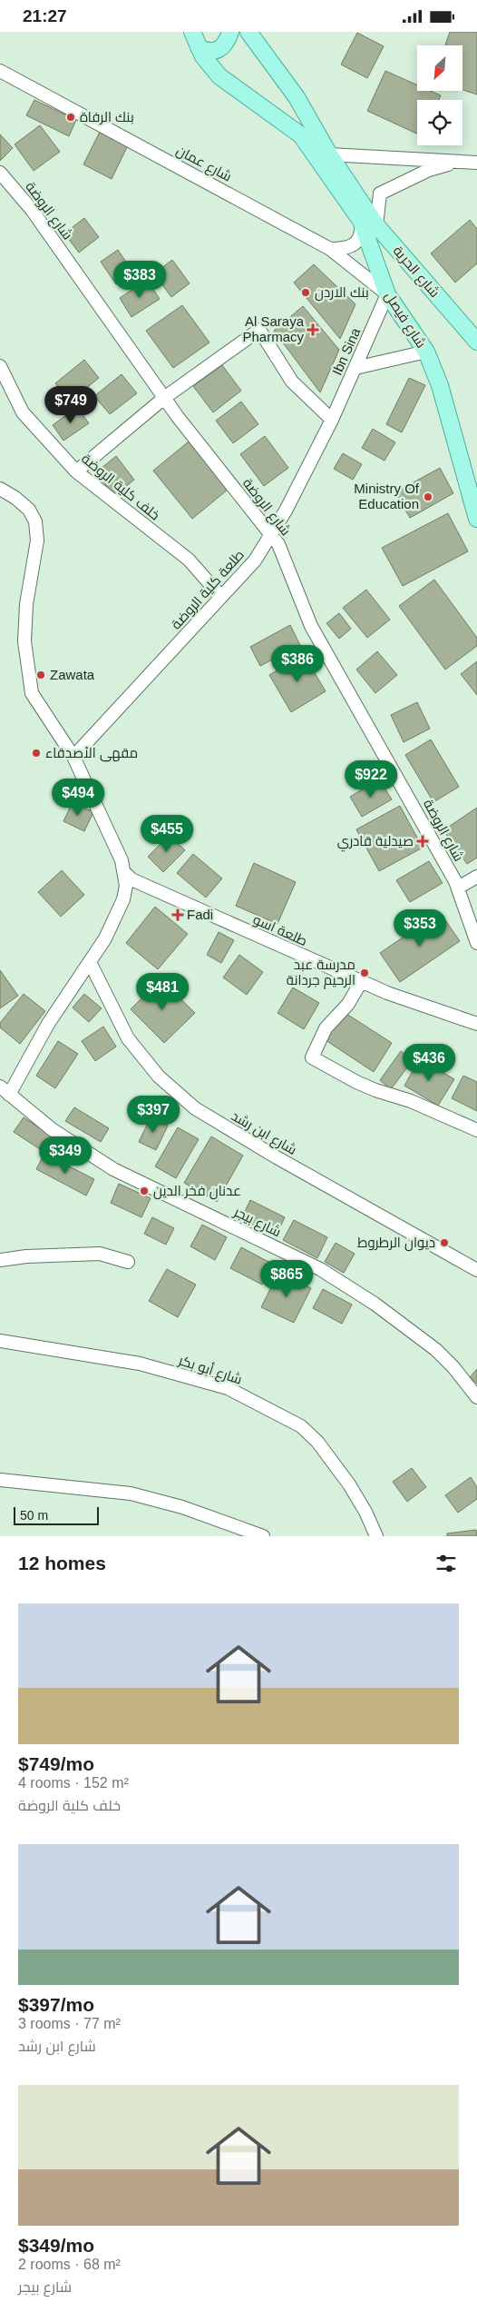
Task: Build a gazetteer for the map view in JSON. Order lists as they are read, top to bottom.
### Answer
{
  "streets": {
    "main road": ["شارع الحرية", "شارع فيصل"],
    "street": [
      "شارع عمان",
      "شارع الروضة",
      "Ibn Sina",
      "خلف كلية الروضة",
      "طلعة كلية الروضة",
      "طلعة اسو",
      "شارع ابن رشد",
      "شارع بيجر",
      "شارع أبو بكر"
    ]
  },
  "crossings": [
    ["شارع عمان", "شارع فيصل"],
    ["شارع عمان", "Ibn Sina"],
    ["شارع الروضة", "طلعة كلية الروضة"],
    ["شارع الحرية", "شارع فيصل"],
    ["شارع فيصل", "Ibn Sina"],
    ["Ibn Sina", "طلعة كلية الروضة"],
    ["خلف كلية الروضة", "طلعة كلية الروضة"]
  ],
  "places": {
    "other": [
      "بنك الرفاة",
      "بنك الاردن",
      "Ministry Of Education",
      "Zawata",
      "مقهى الأصدقاء",
      "مدرسة عبد الرحيم جردانة",
      "عدنان فخر الدين",
      "ديوان الرطروط"
    ],
    "health": ["Al Saraya Pharmacy", "صيدلية قادري", "Fadi"]
  },
  "scale_bar": "50 m",
  "north": "bottom left",
  "page": {
    "status": "21:27",
    "price": [
      "$383",
      "$749",
      "$386",
      "$922",
      "$494",
      "$455",
      "$353",
      "$481",
      "$436",
      "$397",
      "$349",
      "$865"
    ],
    "scale": "50 m",
    "heading": "12 homes",
    "list": [
      {
        "name": "$749/mo",
        "note": "4 rooms · 152 m² · خلف كلية الروضة"
      },
      {
        "name": "$397/mo",
        "note": "3 rooms · 77 m² · شارع ابن رشد"
      },
      {
        "name": "$349/mo",
        "note": "2 rooms · 68 m² · شارع بيجر"
      }
    ]
  }
}
